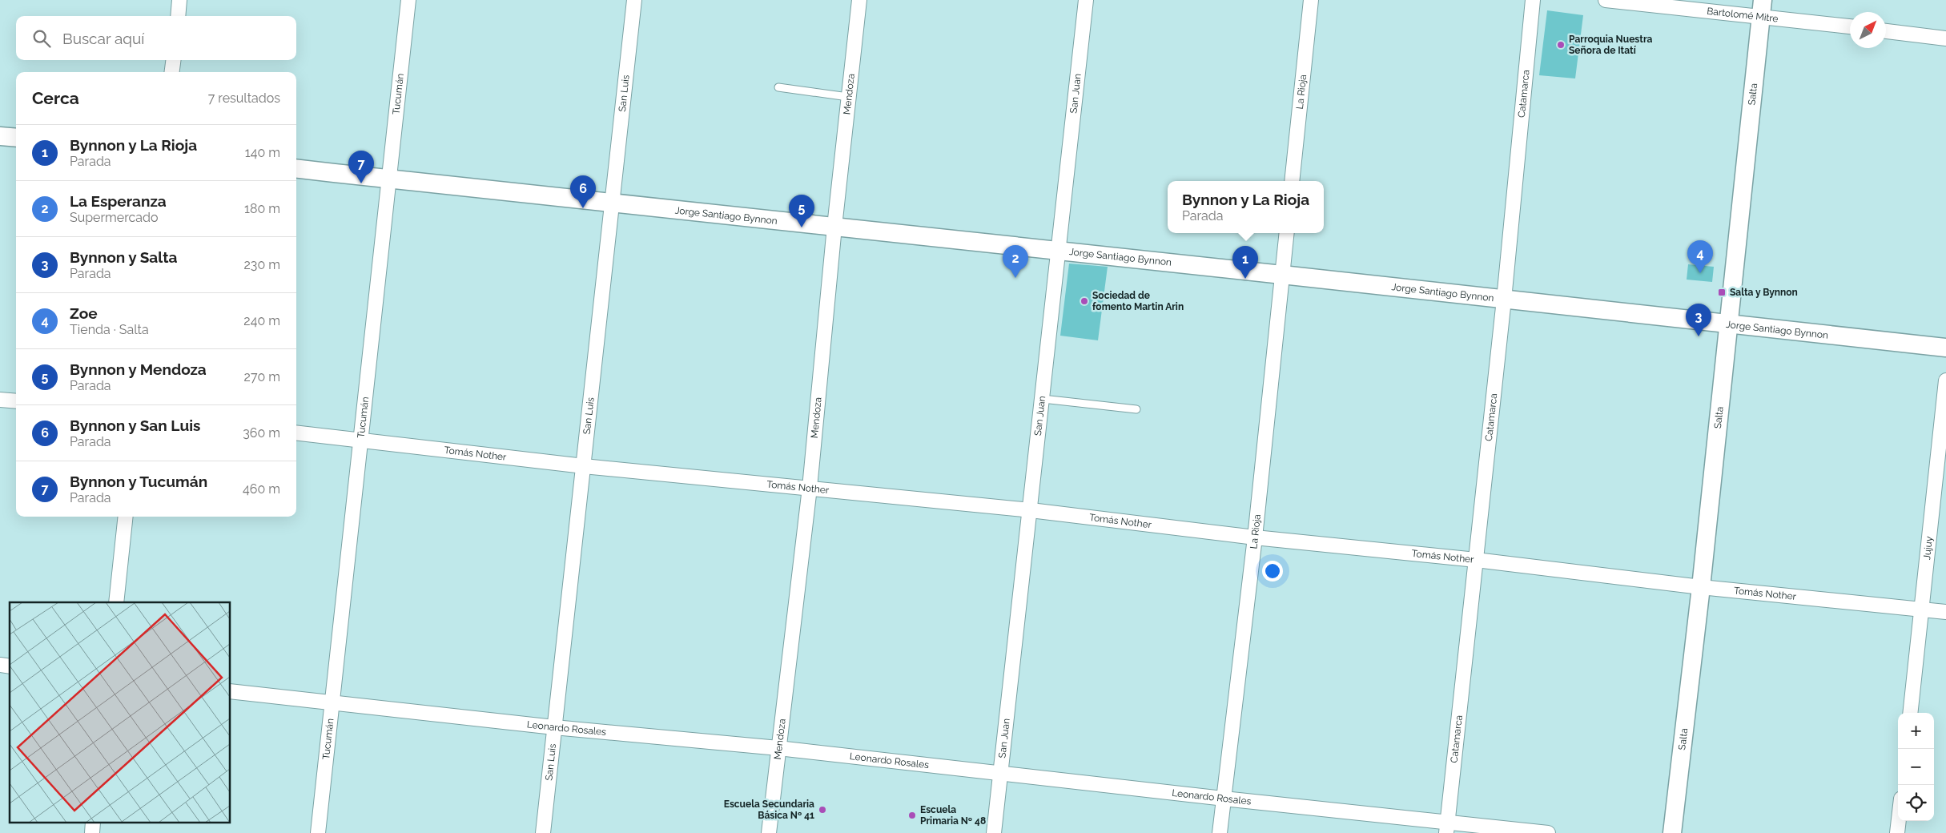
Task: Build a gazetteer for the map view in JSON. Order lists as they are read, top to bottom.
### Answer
{
  "streets": {
    "street": [
      "Bartolomé Mitre",
      "La Rioja",
      "Tucumán",
      "San Luis",
      "Mendoza",
      "San Juan",
      "Catamarca",
      "Salta",
      "Jorge Santiago Bynnon",
      "Tomás Nother",
      "Jujuy",
      "Leonardo Rosales"
    ]
  },
  "crossings": [
    ["Bartolomé Mitre", "Salta"],
    ["La Rioja", "Jorge Santiago Bynnon"],
    ["La Rioja", "Tomás Nother"],
    ["La Rioja", "Leonardo Rosales"],
    ["Tucumán", "Jorge Santiago Bynnon"],
    ["Tucumán", "Tomás Nother"],
    ["Tucumán", "Leonardo Rosales"],
    ["San Luis", "Jorge Santiago Bynnon"],
    ["San Luis", "Tomás Nother"],
    ["San Luis", "Leonardo Rosales"],
    ["Mendoza", "Jorge Santiago Bynnon"],
    ["Mendoza", "Tomás Nother"],
    ["Mendoza", "Leonardo Rosales"],
    ["San Juan", "Jorge Santiago Bynnon"],
    ["San Juan", "Tomás Nother"],
    ["San Juan", "Leonardo Rosales"],
    ["Catamarca", "Jorge Santiago Bynnon"],
    ["Catamarca", "Tomás Nother"],
    ["Catamarca", "Leonardo Rosales"],
    ["Salta", "Jorge Santiago Bynnon"],
    ["Salta", "Tomás Nother"],
    ["Tomás Nother", "Jujuy"]
  ],
  "places": {
    "other": [
      "Parroquia Nuestra Señora de Itatí",
      "Sociedad de fomento Martin Arin",
      "Escuela Secundaria Básica Nº 41",
      "Escuela Primaria Nº 48"
    ],
    "transit": ["Salta y Bynnon"]
  },
  "north": "top right",
  "page": {
    "search": "Buscar aquí",
    "heading": ["Cerca", "7 resultados"],
    "list": [
      {
        "mark": "1",
        "name": "Bynnon y La Rioja",
        "note": "Parada",
        "value": "140 m"
      },
      {
        "mark": "2",
        "name": "La Esperanza",
        "note": "Supermercado",
        "value": "180 m"
      },
      {
        "mark": "3",
        "name": "Bynnon y Salta",
        "note": "Parada",
        "value": "230 m"
      },
      {
        "mark": "4",
        "name": "Zoe",
        "note": "Tienda · Salta",
        "value": "240 m"
      },
      {
        "mark": "5",
        "name": "Bynnon y Mendoza",
        "note": "Parada",
        "value": "270 m"
      },
      {
        "mark": "6",
        "name": "Bynnon y San Luis",
        "note": "Parada",
        "value": "360 m"
      },
      {
        "mark": "7",
        "name": "Bynnon y Tucumán",
        "note": "Parada",
        "value": "460 m"
      }
    ],
    "pins": [
      "7",
      "6",
      "5",
      "4",
      "2",
      "1",
      "3"
    ],
    "popup": ["Bynnon y La Rioja", "Parada"],
    "map_buttons": ["+", "−"]
  }
}
